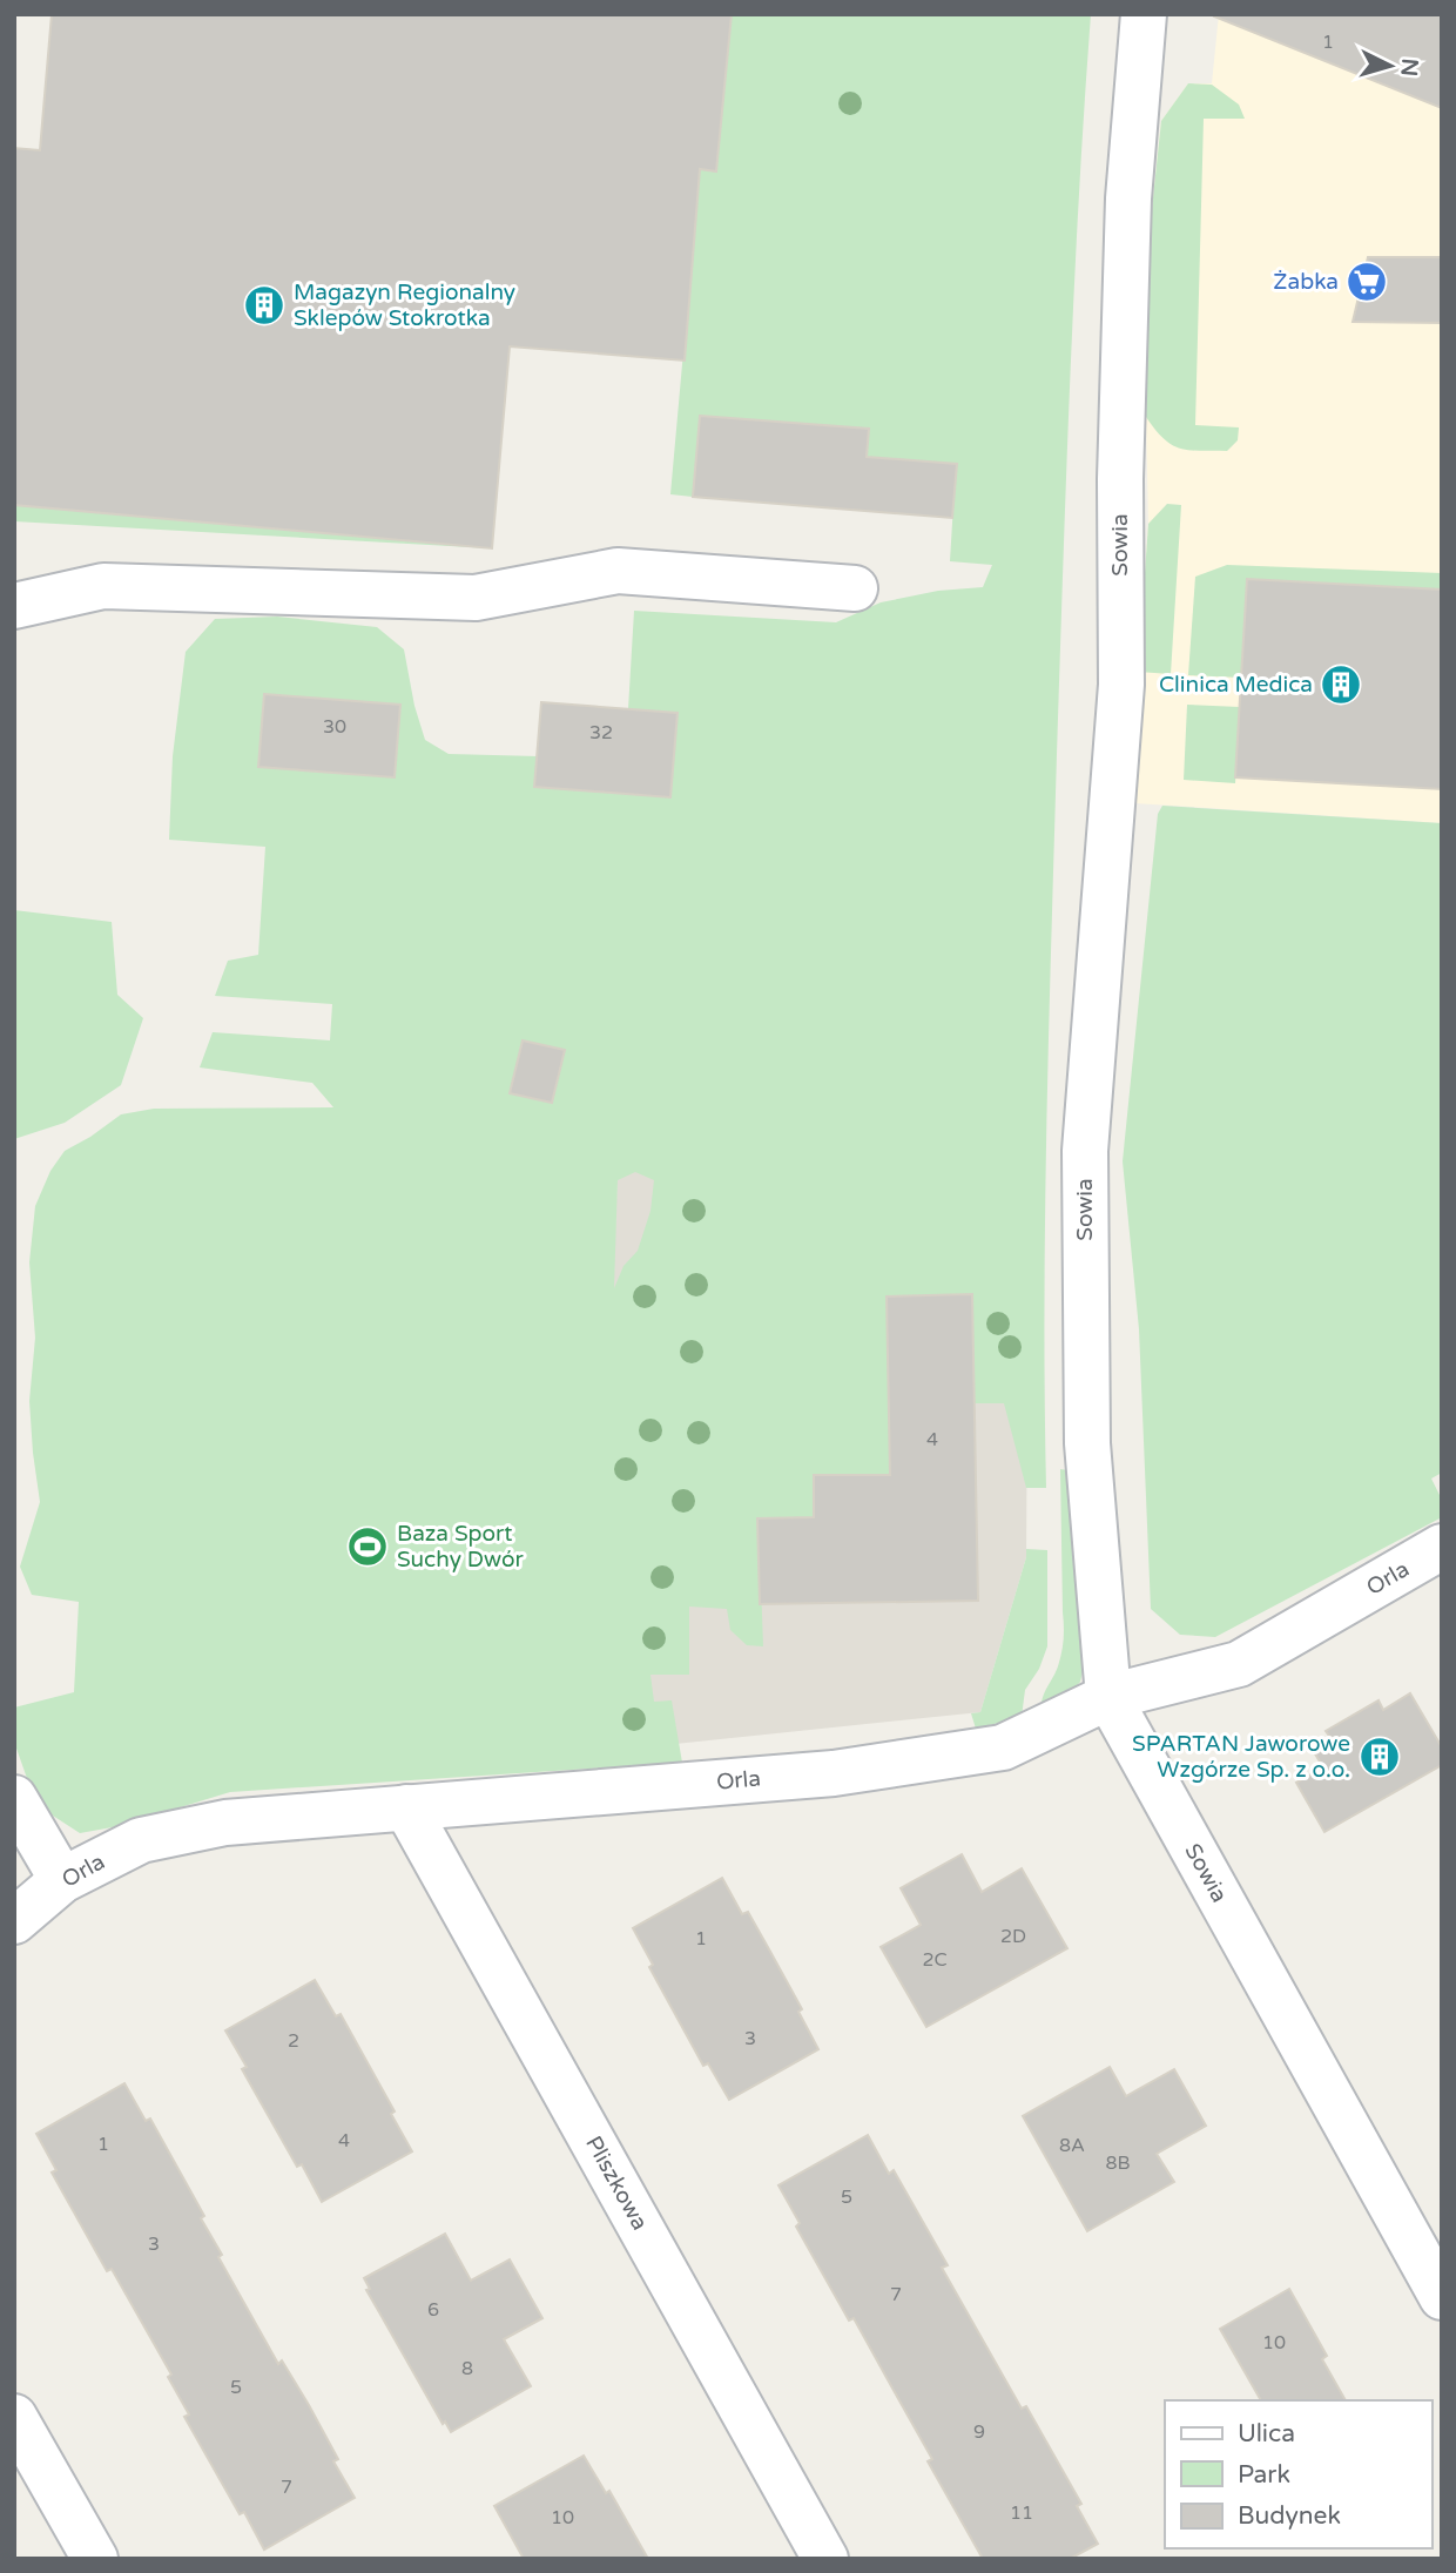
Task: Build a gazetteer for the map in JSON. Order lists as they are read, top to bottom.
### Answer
{
  "streets": {
    "street": ["Sowia", "Orla", "Pliszkowa"]
  },
  "crossings": [
    ["Sowia", "Orla"],
    ["Orla", "Pliszkowa"]
  ],
  "places": {
    "supermarket": ["Żabka"],
    "building": ["Magazyn Regionalny Sklepów Stokrotka", "Clinica Medica", "SPARTAN Jaworowe Wzgórze Sp. z o.o."],
    "sports": ["Baza Sport Suchy Dwór"]
  },
  "house_numbers": [
    "1",
    "30",
    "32",
    "4",
    "2D",
    "1",
    "2C",
    "3",
    "2",
    "4",
    "1",
    "8A",
    "8B",
    "5",
    "3",
    "7",
    "6",
    "10",
    "8",
    "5",
    "9",
    "7",
    "11",
    "10"
  ],
  "legend": ["Ulica", "Park", "Budynek"],
  "north": "right"
}
